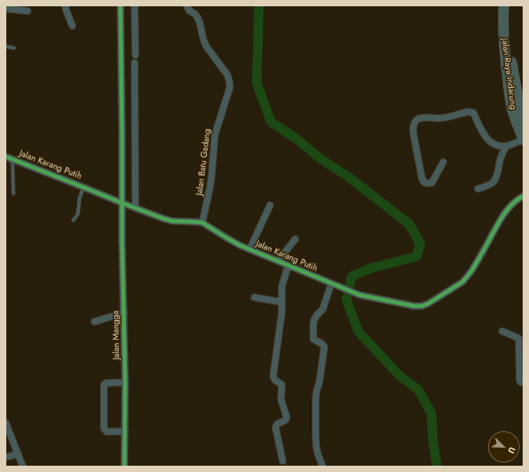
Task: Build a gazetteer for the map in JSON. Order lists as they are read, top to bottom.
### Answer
{
  "streets": {
    "highway": ["Jalan Raya Indarung"],
    "street": ["Jalan Batu Gadang", "Jalan Karang Putih", "Jalan Mangga"]
  },
  "crossings": [
    ["Jalan Batu Gadang", "Jalan Karang Putih"],
    ["Jalan Karang Putih", "Jalan Mangga"]
  ],
  "north": "bottom right"
}
